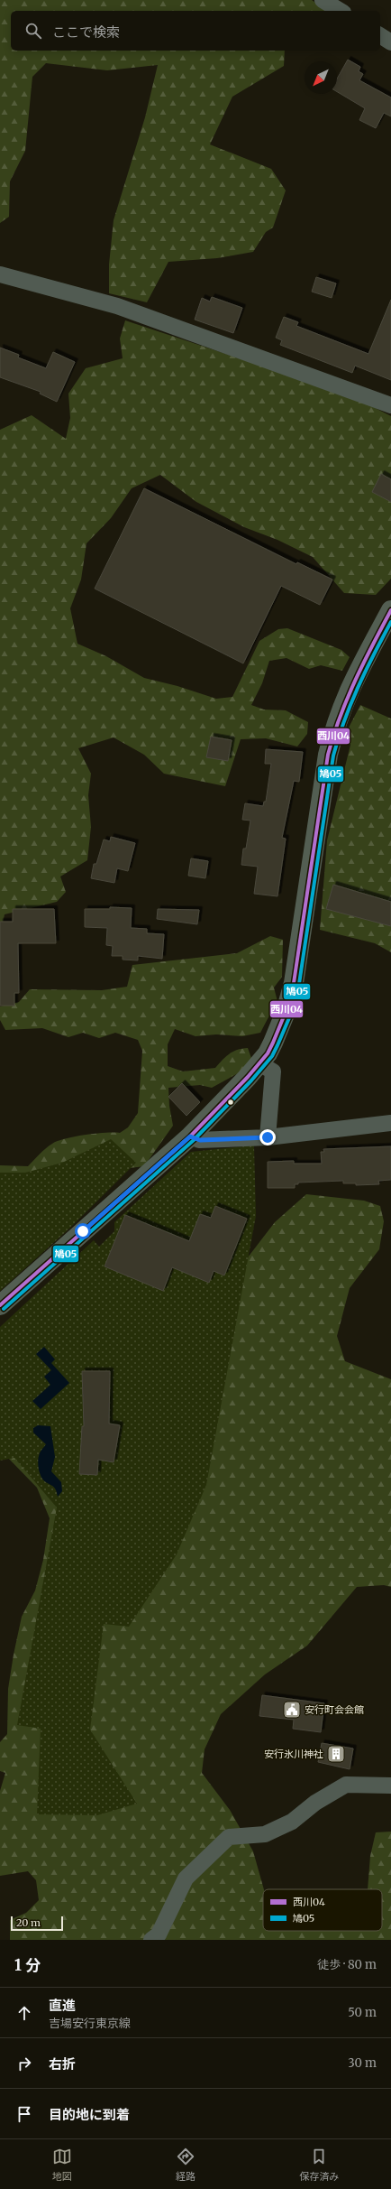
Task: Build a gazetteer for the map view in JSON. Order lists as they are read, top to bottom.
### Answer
{
  "places": {
    "public building": ["安行町会会館"],
    "building": ["安行氷川神社"]
  },
  "lines": ["transit line 西川04", "transit line 鳩05"],
  "legend": ["西川04", "鳩05"],
  "scale_bar": "20 m",
  "north": "bottom left",
  "page": {
    "search": "ここで検索",
    "scale": "20 m",
    "heading": ["1 分", "徒歩 · 80 m"],
    "list": [
      ["直進", "吉場安行東京線", "50 m"],
      ["右折", "30 m"],
      "目的地に到着"
    ],
    "nav": ["地図", "経路", "保存済み"]
  }
}
